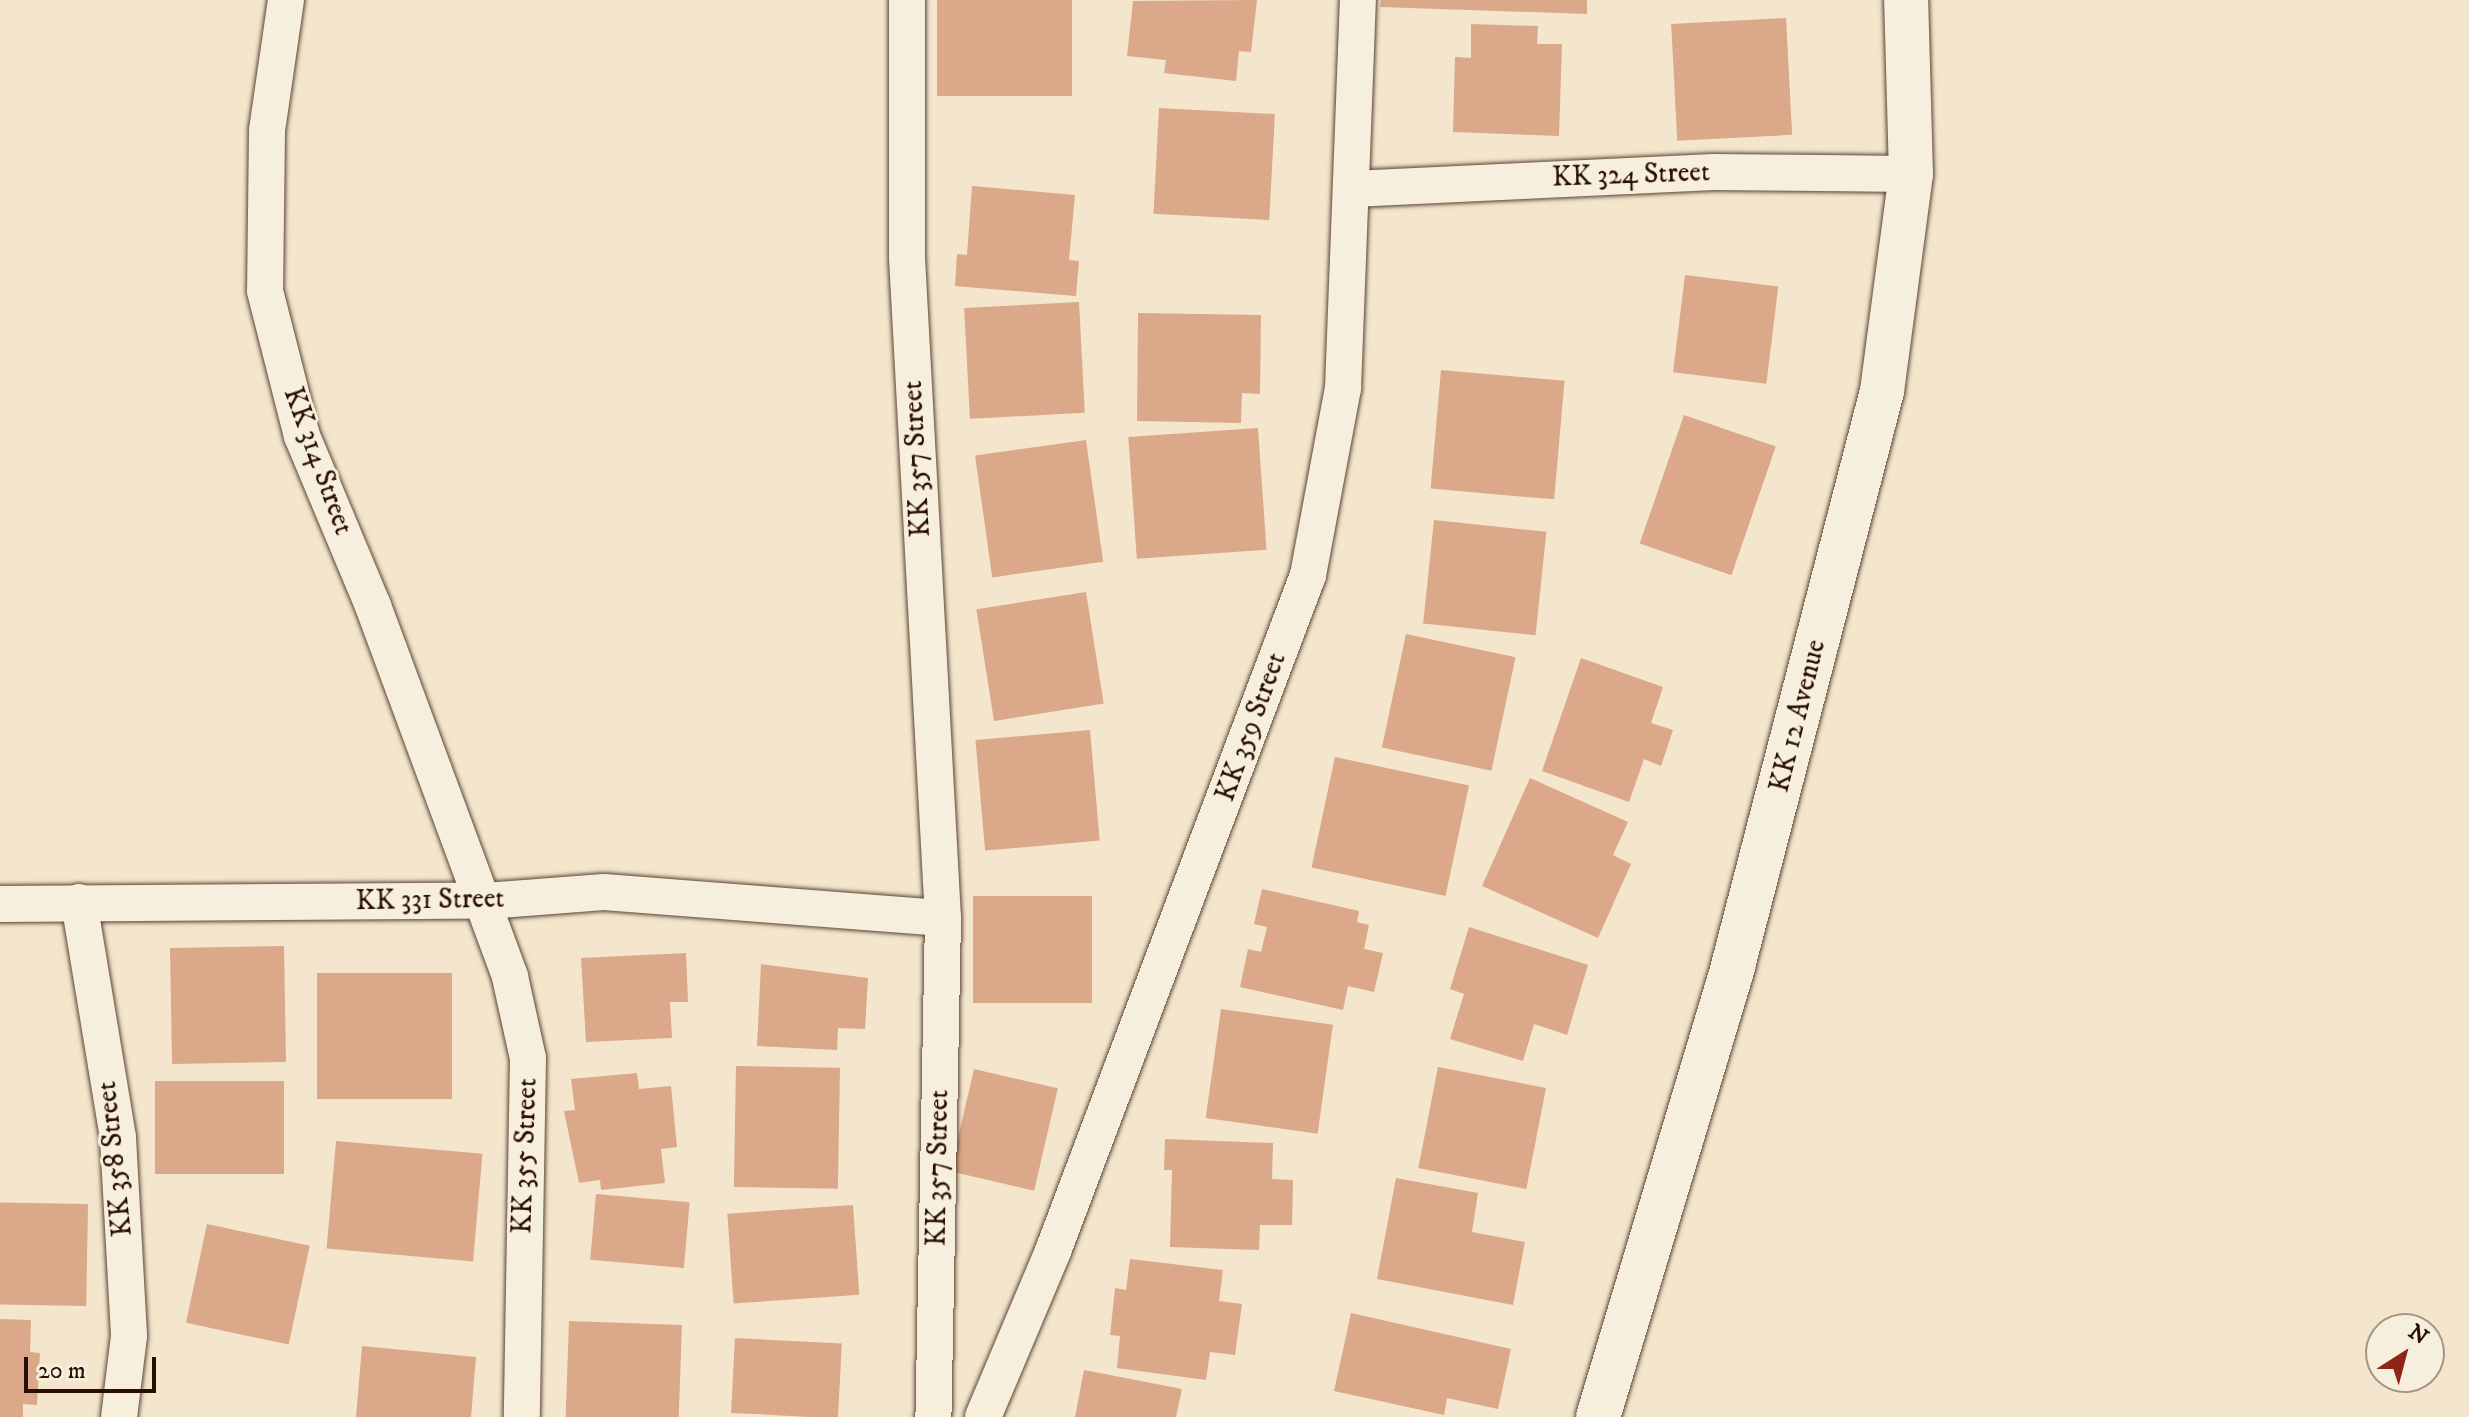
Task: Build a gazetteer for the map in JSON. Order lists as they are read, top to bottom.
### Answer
{
  "streets": {
    "main road": ["KK 12 Avenue"],
    "street": [
      "KK 324 Street",
      "KK 357 Street",
      "KK 314 Street",
      "KK 359 Street",
      "KK 331 Street",
      "KK 355 Street",
      "KK 358 Street"
    ]
  },
  "crossings": [
    ["KK 324 Street", "KK 12 Avenue"],
    ["KK 324 Street", "KK 359 Street"],
    ["KK 357 Street", "KK 331 Street"],
    ["KK 314 Street", "KK 331 Street"],
    ["KK 314 Street", "KK 355 Street"],
    ["KK 331 Street", "KK 355 Street"],
    ["KK 331 Street", "KK 358 Street"]
  ],
  "scale_bar": "20 m",
  "north": "top right"
}
